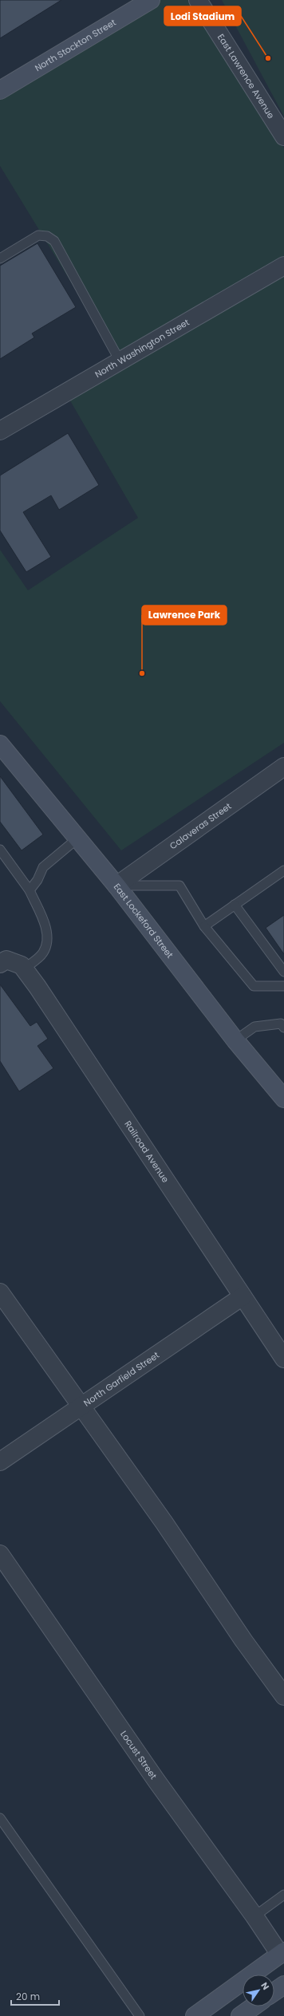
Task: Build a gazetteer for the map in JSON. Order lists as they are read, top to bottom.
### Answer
{
  "streets": {
    "street": [
      "North Stockton Street",
      "East Lawrence Avenue",
      "North Washington Street",
      "Calaveras Street",
      "East Lockeford Street",
      "Railroad Avenue",
      "North Garfield Street",
      "Locust Street"
    ]
  },
  "crossings": [
    ["Calaveras Street", "East Lockeford Street"],
    ["Railroad Avenue", "North Garfield Street"]
  ],
  "places": ["Lodi Stadium", "Lawrence Park"],
  "scale_bar": "20 m",
  "north": "top right"
}
